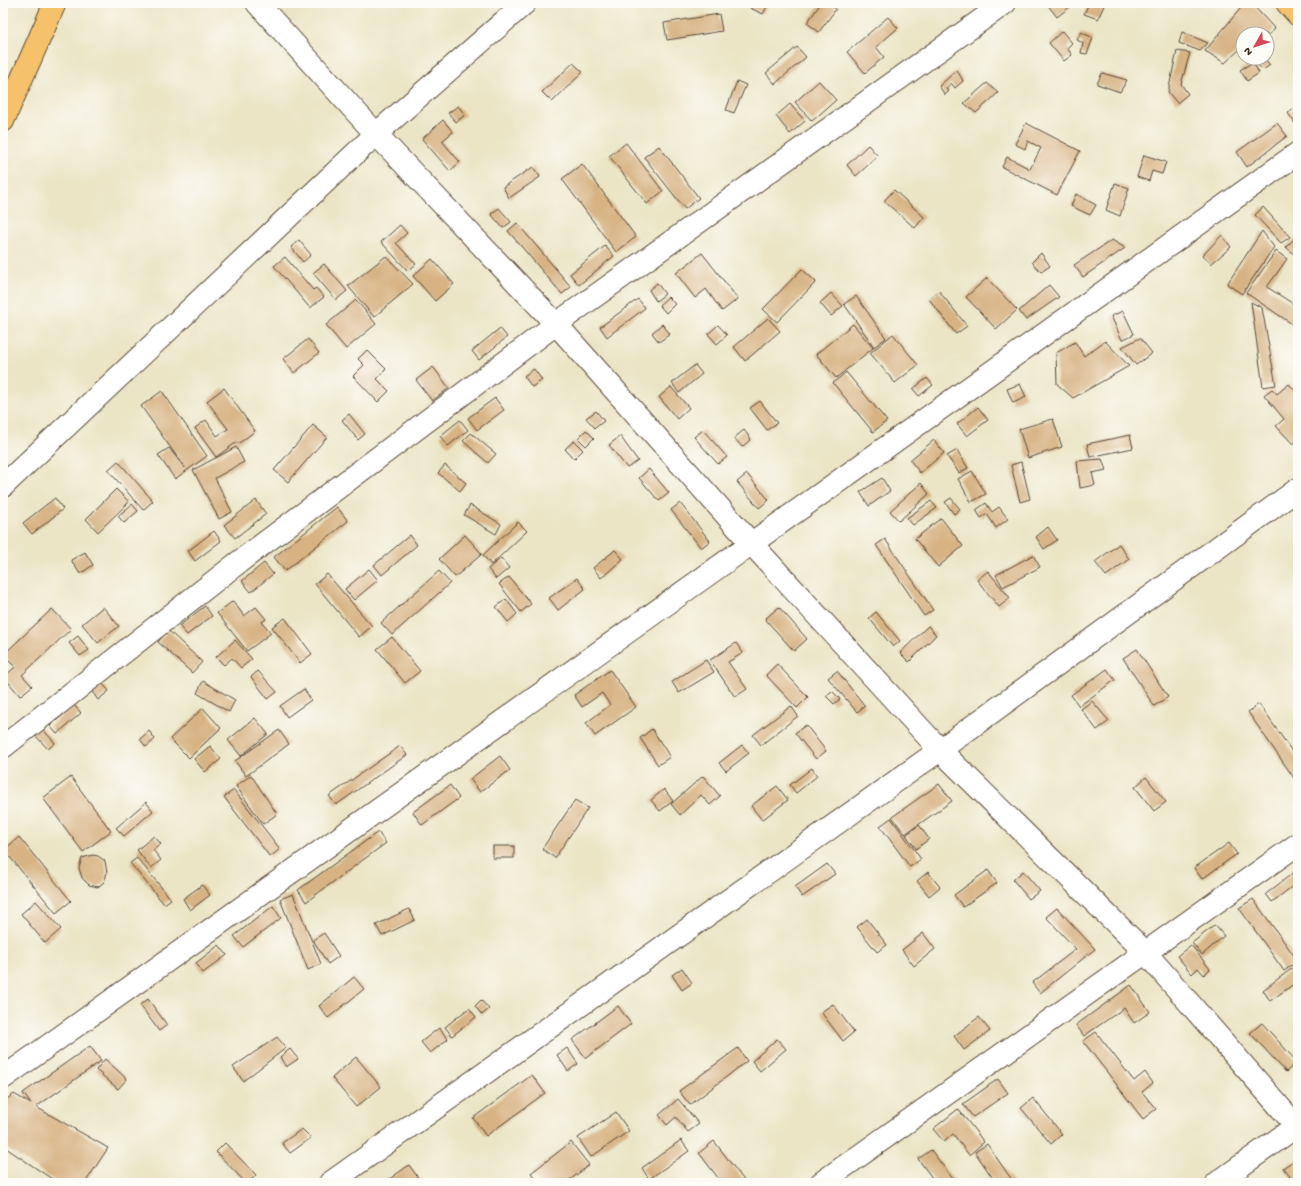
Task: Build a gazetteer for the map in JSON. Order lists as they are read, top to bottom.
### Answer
{
  "north": "bottom left"
}
